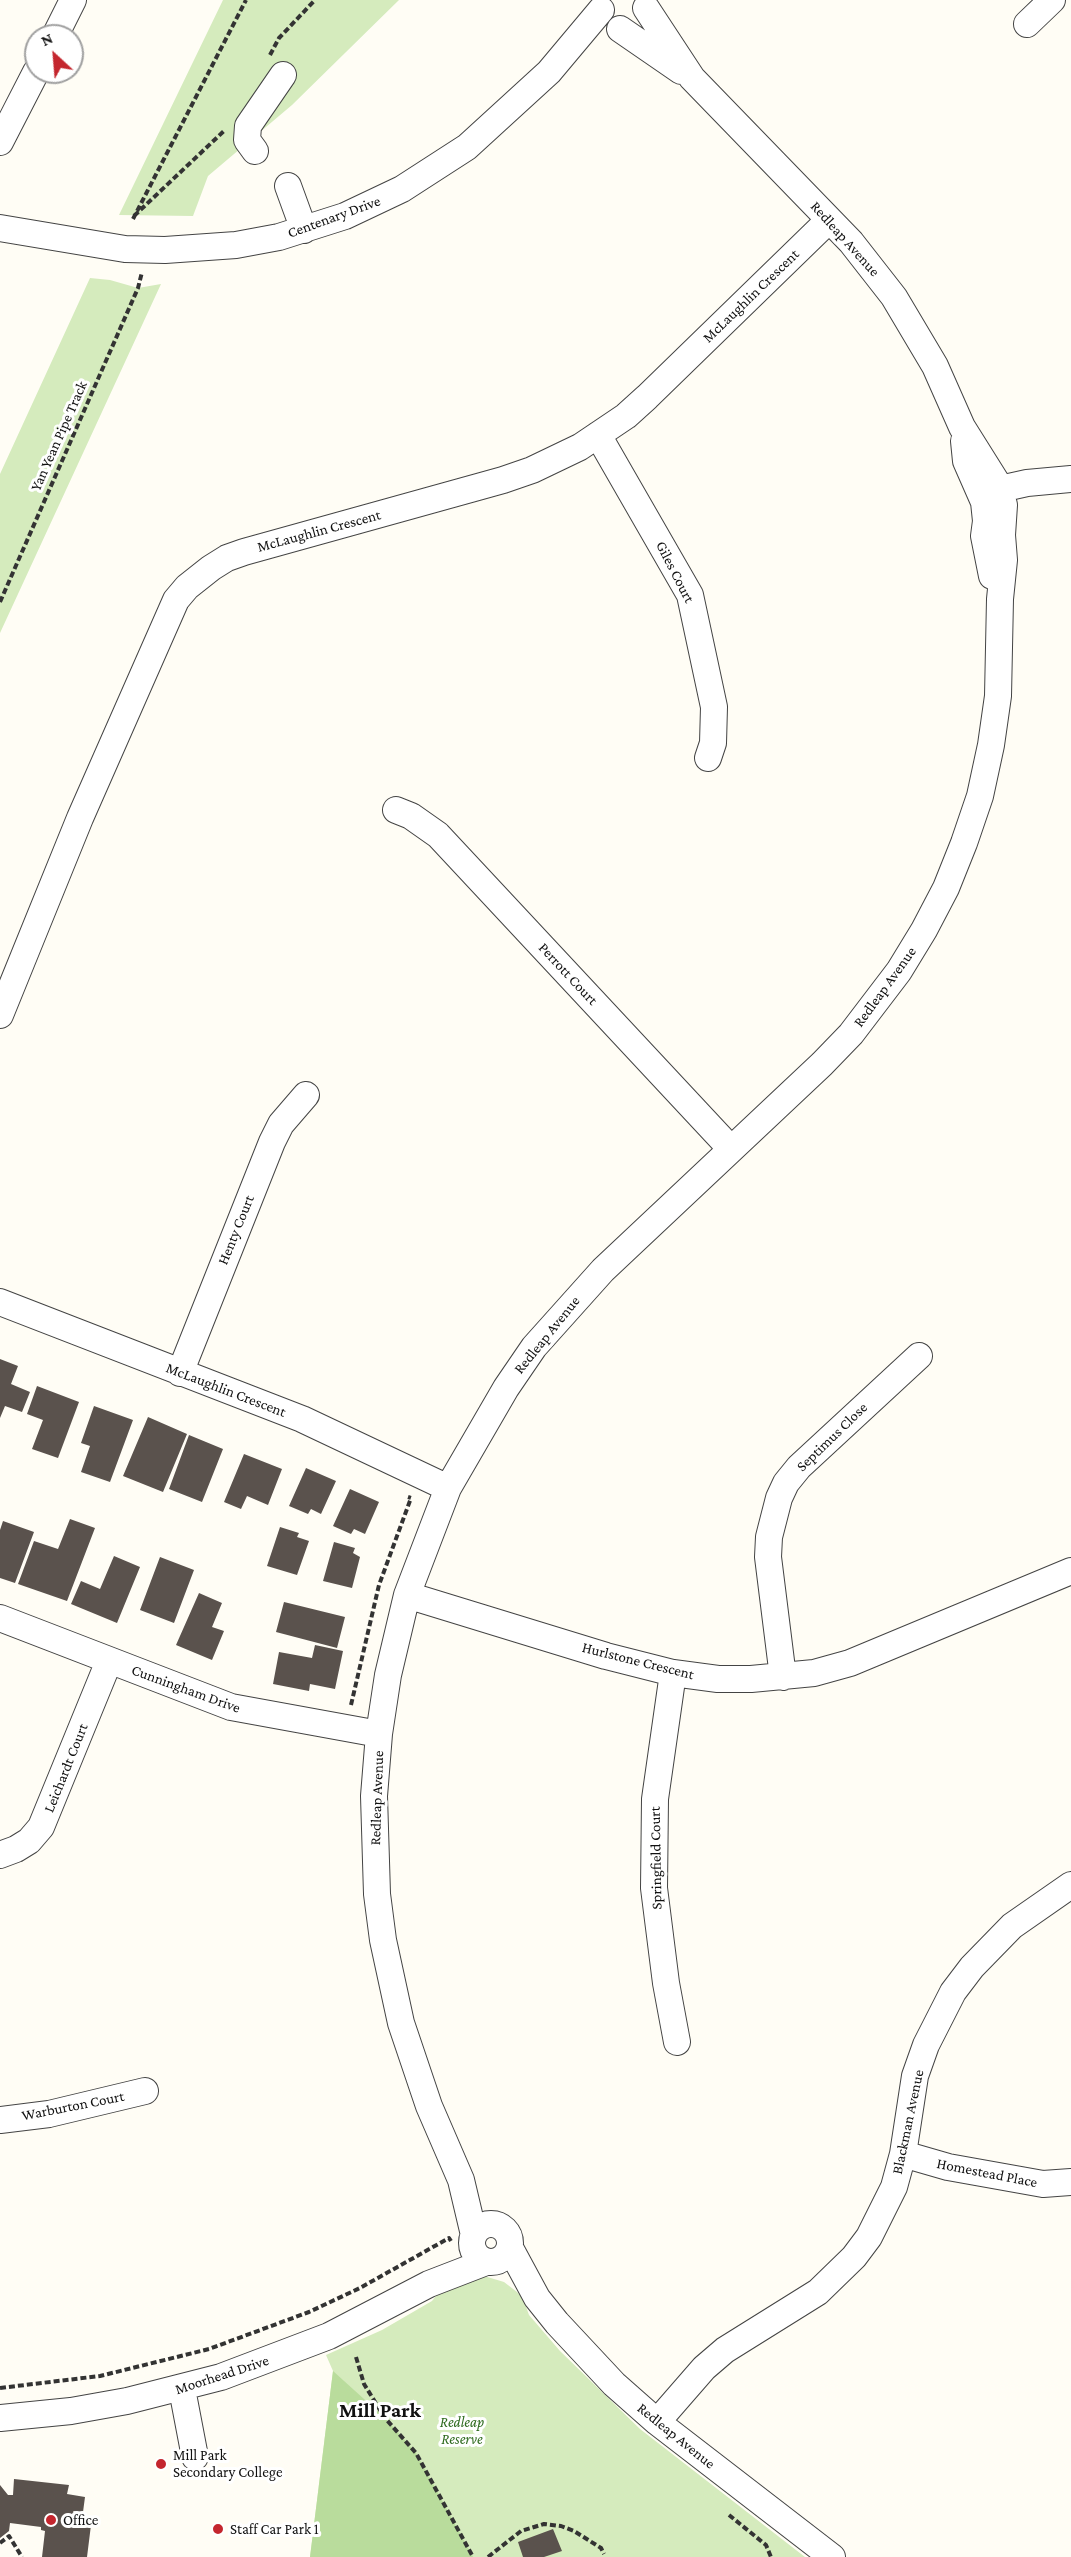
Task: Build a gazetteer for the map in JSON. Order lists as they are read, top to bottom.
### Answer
{
  "streets": {
    "street": [
      "Centenary Drive",
      "Redleap Avenue",
      "McLaughlin Crescent",
      "Giles Court",
      "Perrott Court",
      "Henty Court",
      "Septimus Close",
      "Hurlstone Crescent",
      "Cunningham Drive",
      "Leichardt Court",
      "Springfield Court",
      "Warburton Court",
      "Blackman Avenue",
      "Homestead Place",
      "Moorhead Drive"
    ],
    "path": ["Yan Yean Pipe Track"]
  },
  "crossings": [
    ["Centenary Drive", "Redleap Avenue"],
    ["Redleap Avenue", "McLaughlin Crescent"],
    ["Redleap Avenue", "Perrott Court"],
    ["Redleap Avenue", "Hurlstone Crescent"],
    ["Redleap Avenue", "Cunningham Drive"],
    ["Redleap Avenue", "Blackman Avenue"],
    ["Redleap Avenue", "Moorhead Drive"],
    ["McLaughlin Crescent", "Giles Court"],
    ["McLaughlin Crescent", "Henty Court"],
    ["Septimus Close", "Hurlstone Crescent"],
    ["Hurlstone Crescent", "Springfield Court"],
    ["Cunningham Drive", "Leichardt Court"],
    ["Blackman Avenue", "Homestead Place"]
  ],
  "districts": ["Mill Park"],
  "parks": ["Redleap Reserve"],
  "places": ["Mill Park Secondary College", "Office", "Staff Car Park 1"],
  "north": "top left"
}
